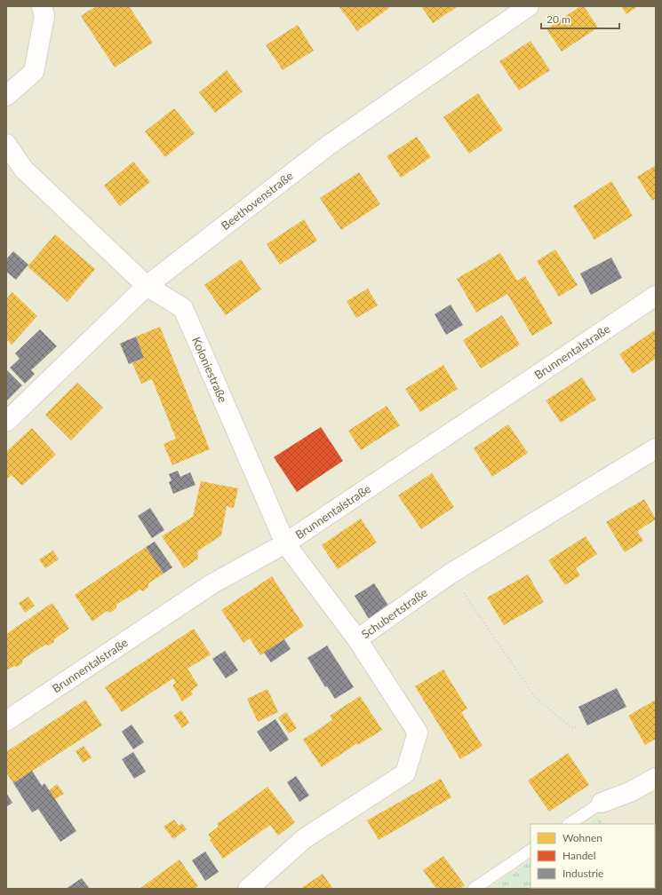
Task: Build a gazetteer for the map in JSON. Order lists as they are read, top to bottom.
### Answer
{
  "streets": {
    "street": [
      "Beethovenstraße",
      "Brunnentalstraße",
      "Koloniestraße",
      "Schubertstraße"
    ]
  },
  "crossings": [
    ["Beethovenstraße", "Koloniestraße"],
    ["Brunnentalstraße", "Koloniestraße"],
    ["Koloniestraße", "Schubertstraße"]
  ],
  "legend": ["Wohnen", "Handel", "Industrie"],
  "scale_bar": "20 m"
}
